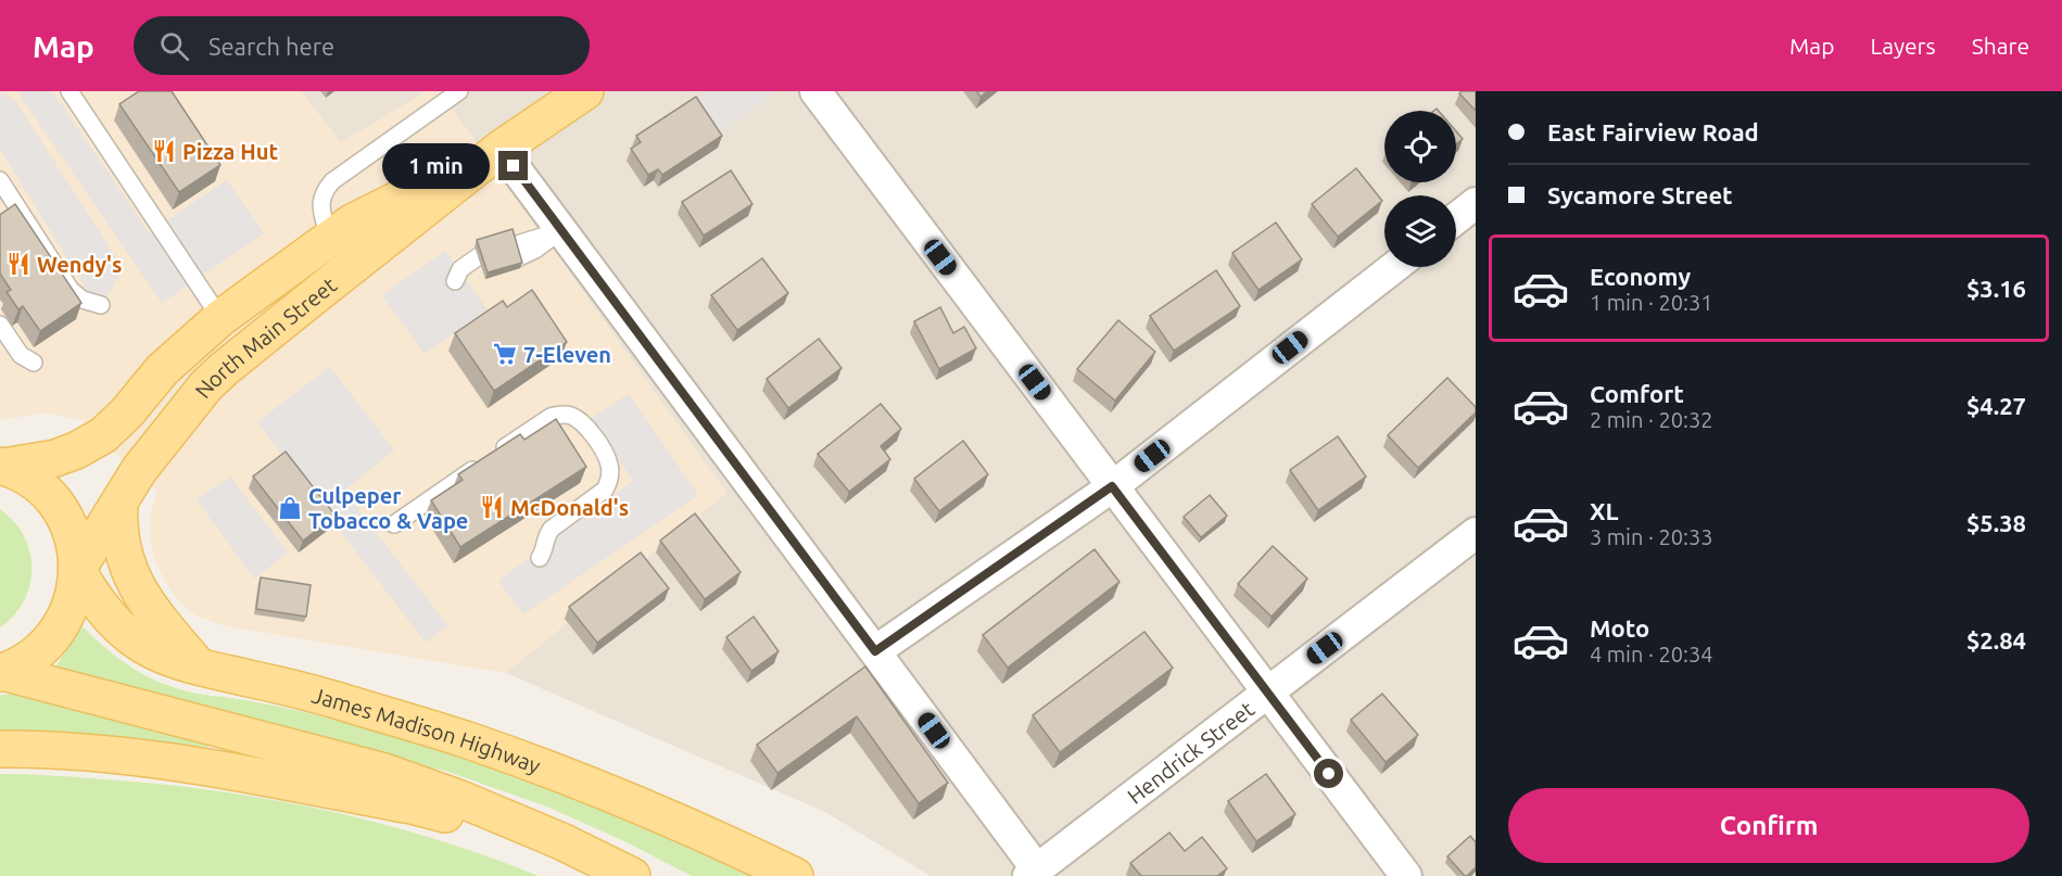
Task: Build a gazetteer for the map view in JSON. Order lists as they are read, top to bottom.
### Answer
{
  "streets": {
    "main road": ["North Main Street", "James Madison Highway"],
    "street": ["Hendrick Street"]
  },
  "crossings": [
    ["North Main Street", "James Madison Highway"]
  ],
  "places": {
    "restaurant": ["Pizza Hut", "Wendy's", "McDonald's"],
    "supermarket": ["7-Eleven"],
    "shop": ["Culpeper Tobacco & Vape"]
  },
  "page": {
    "header": "Map",
    "search": "Search here",
    "nav": ["Map", "Layers", "Share"],
    "banner": ["East Fairview Road", "Sycamore Street"],
    "bubble": "1 min",
    "list": [
      {
        "name": "Economy",
        "note": "1 min · 20:31",
        "value": "$3.16"
      },
      {
        "name": "Comfort",
        "note": "2 min · 20:32",
        "value": "$4.27"
      },
      {
        "name": "XL",
        "note": "3 min · 20:33",
        "value": "$5.38"
      },
      {
        "name": "Moto",
        "note": "4 min · 20:34",
        "value": "$2.84"
      }
    ],
    "buttons": "Confirm"
  }
}
